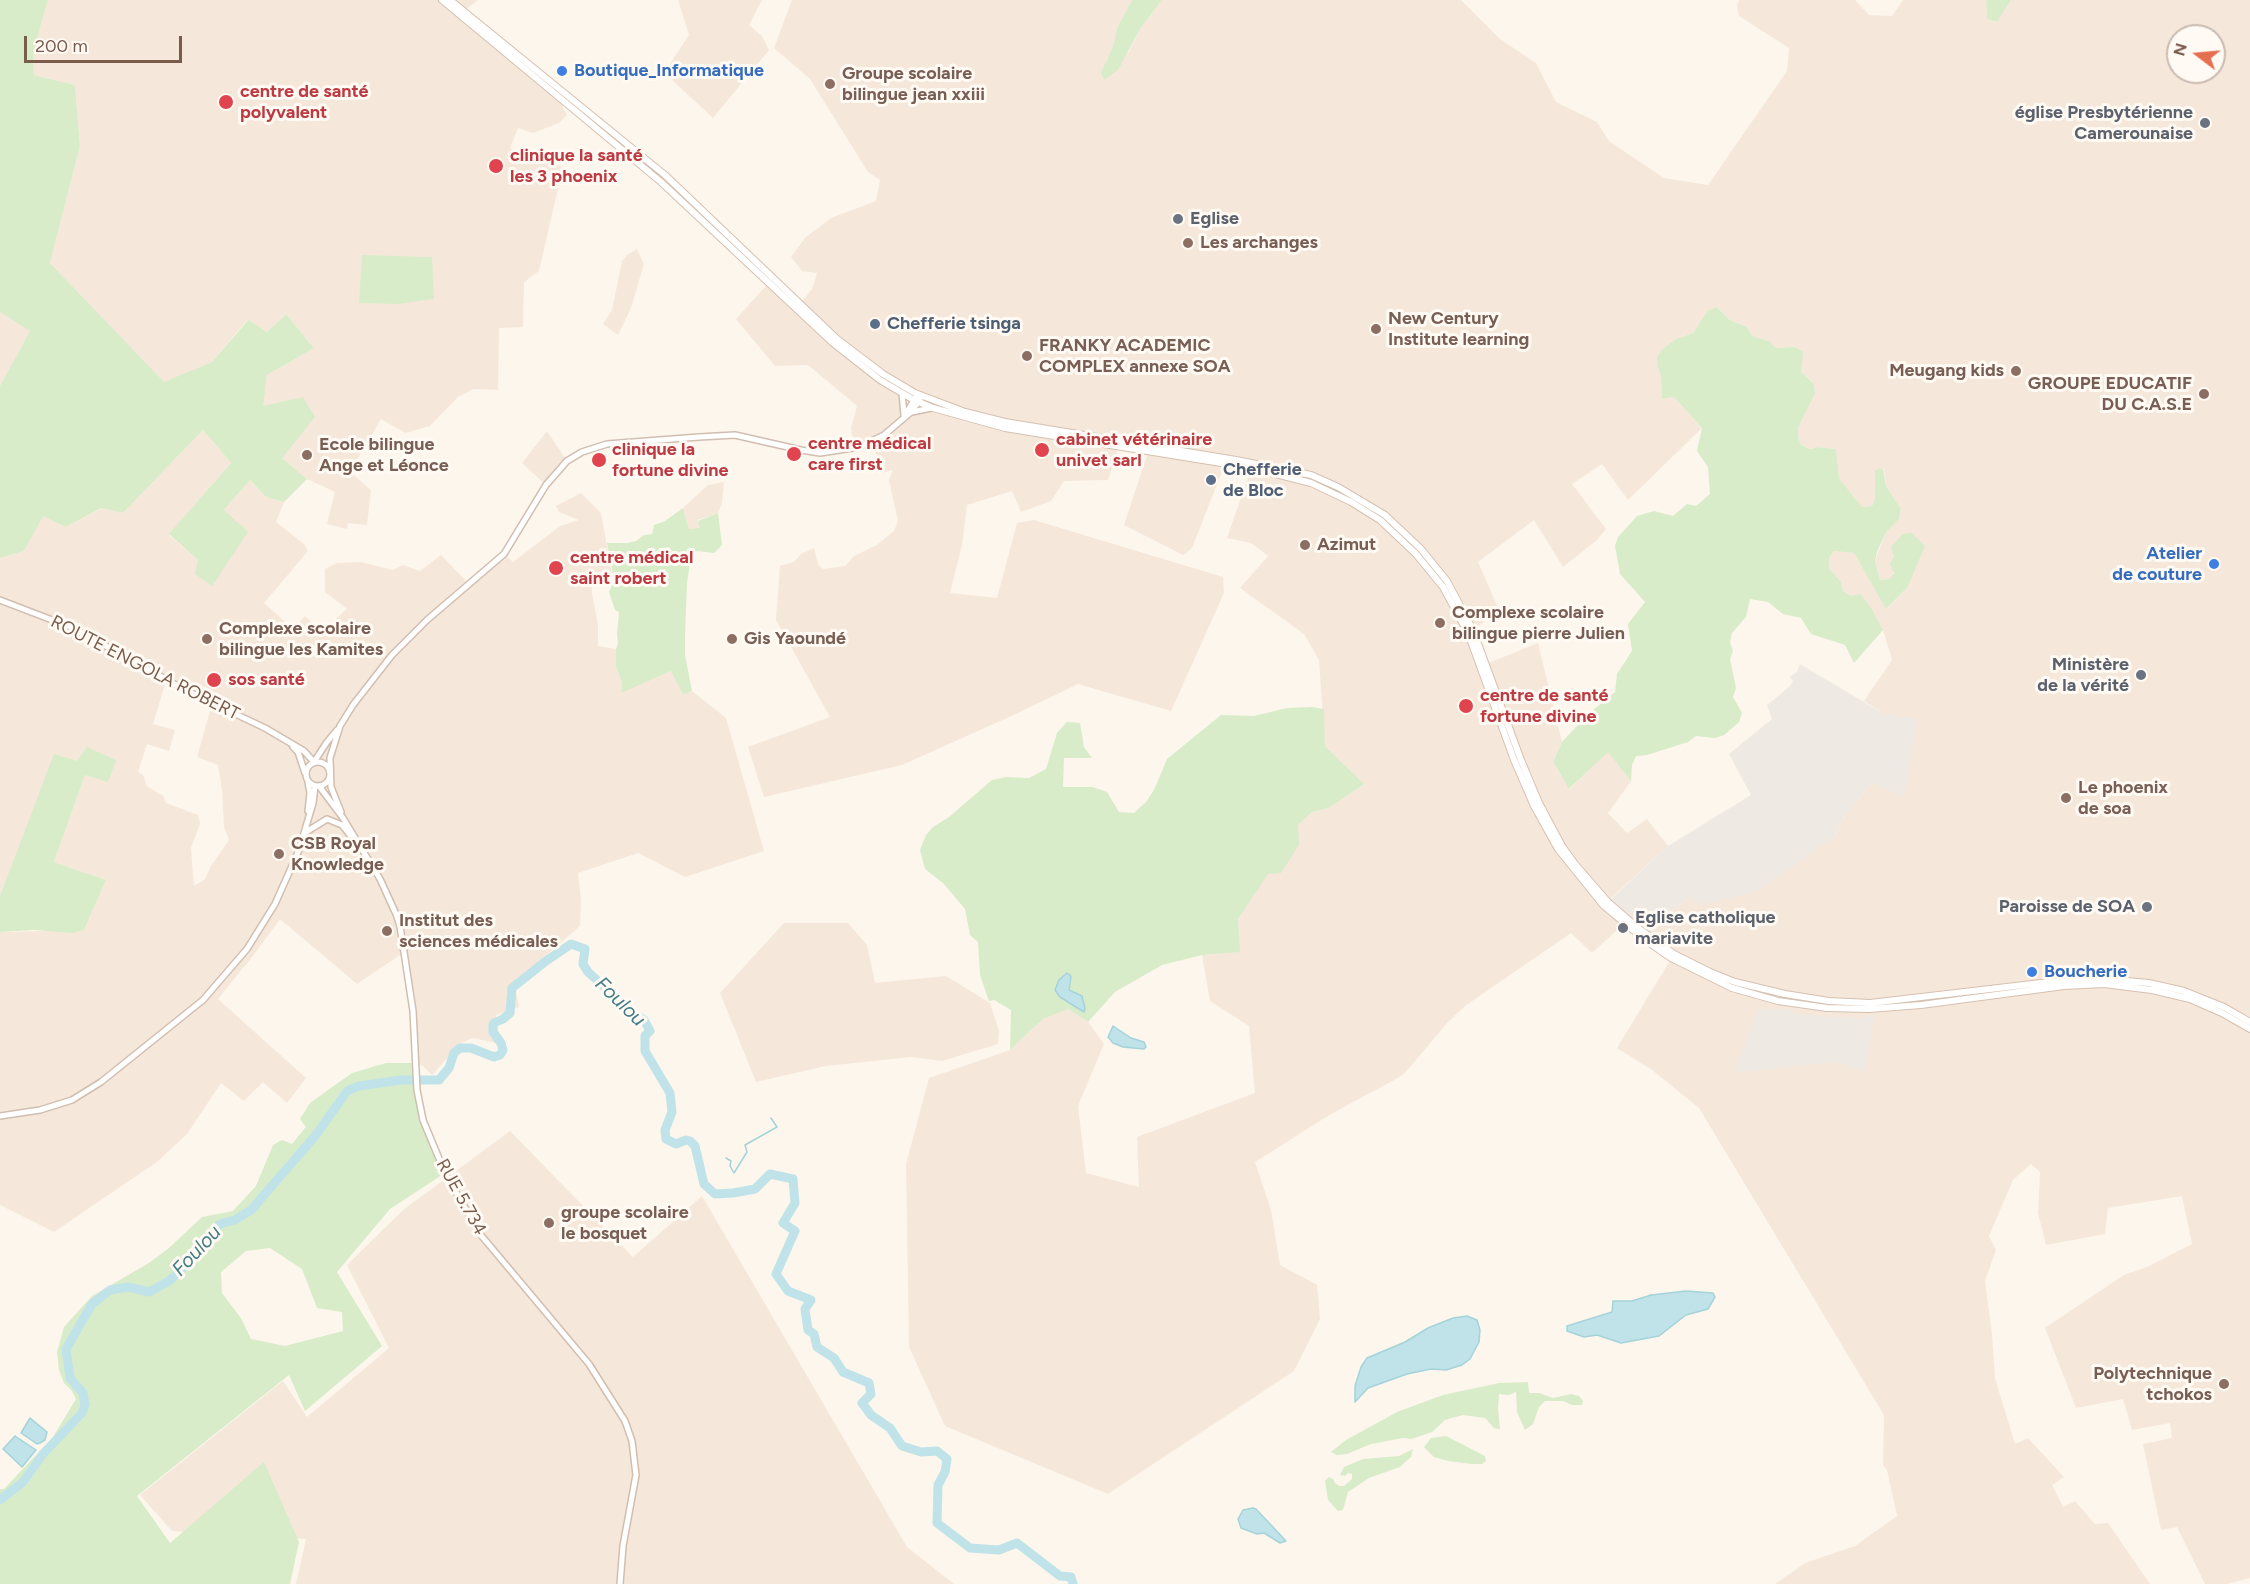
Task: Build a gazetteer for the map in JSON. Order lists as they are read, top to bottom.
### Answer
{
  "streets": {
    "street": ["ROUTE ENGOLA ROBERT", "RUE 5.734"]
  },
  "crossings": [
    ["ROUTE ENGOLA ROBERT", "RUE 5.734"]
  ],
  "water": ["Foulou"],
  "places": [
    "Boutique_Informatique",
    "Groupe scolaire bilingue jean xxiii",
    "centre de santé polyvalent",
    "église Presbytérienne Camerounaise",
    "clinique la santé les 3 phoenix",
    "Eglise",
    "Les archanges",
    "Chefferie tsinga",
    "New Century Institute learning",
    "FRANKY ACADEMIC COMPLEX annexe SOA",
    "Meugang kids",
    "GROUPE EDUCATIF DU C.A.S.E",
    "cabinet vétérinaire univet sarl",
    "centre médical care first",
    "Ecole bilingue Ange et Léonce",
    "clinique la fortune divine",
    "Chefferie de Bloc",
    "Azimut",
    "Atelier de couture",
    "centre médical saint robert",
    "Complexe scolaire bilingue pierre Julien",
    "Complexe scolaire bilingue les Kamites",
    "Gis Yaoundé",
    "Ministère de la vérité",
    "sos santé",
    "centre de santé fortune divine",
    "Le phoenix de soa",
    "CSB Royal Knowledge",
    "Paroisse de SOA",
    "Eglise catholique mariavite",
    "Institut des sciences médicales",
    "Boucherie",
    "groupe scolaire le bosquet",
    "Polytechnique tchokos"
  ],
  "scale_bar": "200 m",
  "north": "left"
}
